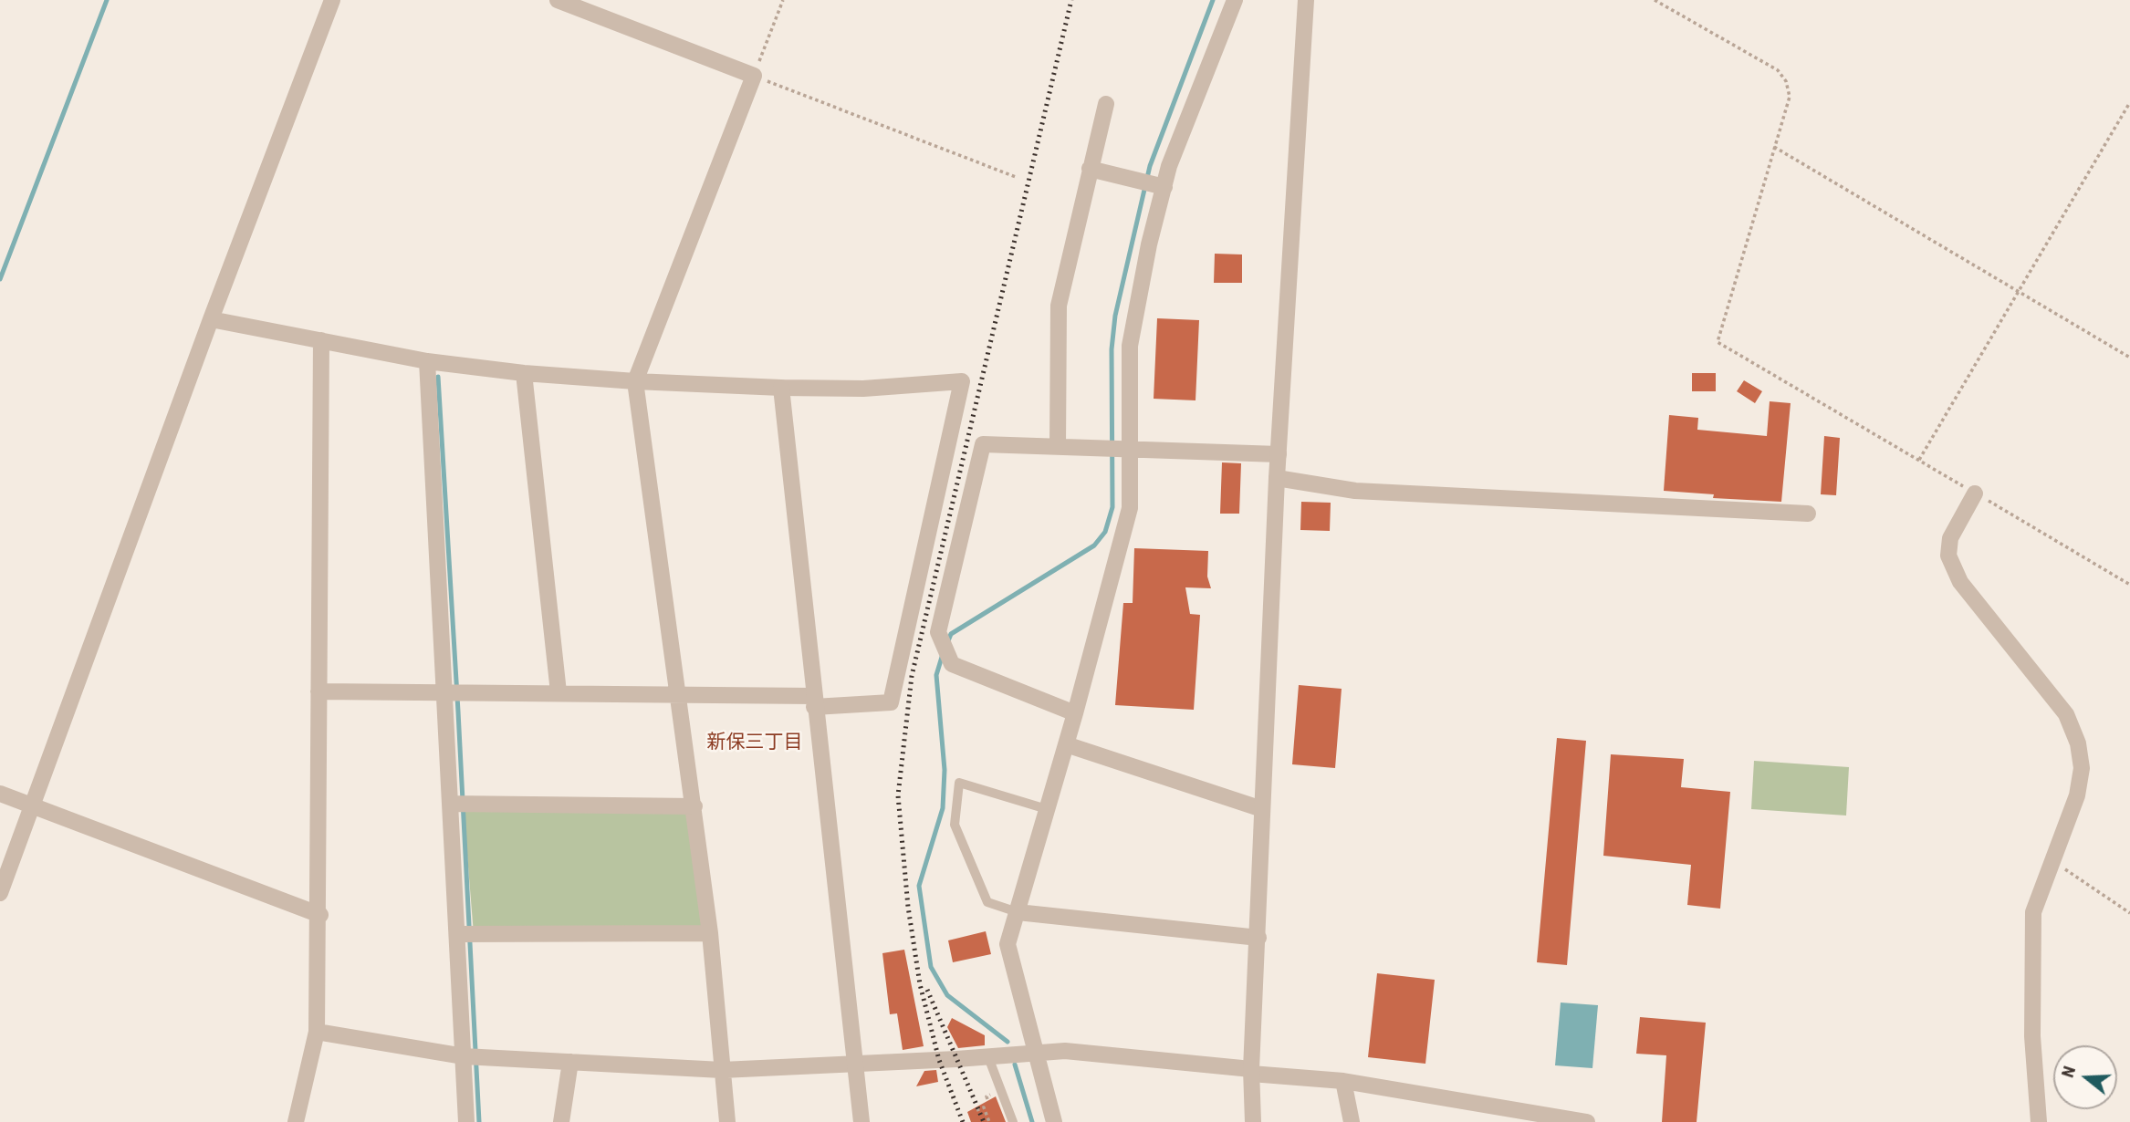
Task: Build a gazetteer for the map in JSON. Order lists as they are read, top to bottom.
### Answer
{
  "districts": ["新保三丁目"],
  "north": "left"
}
